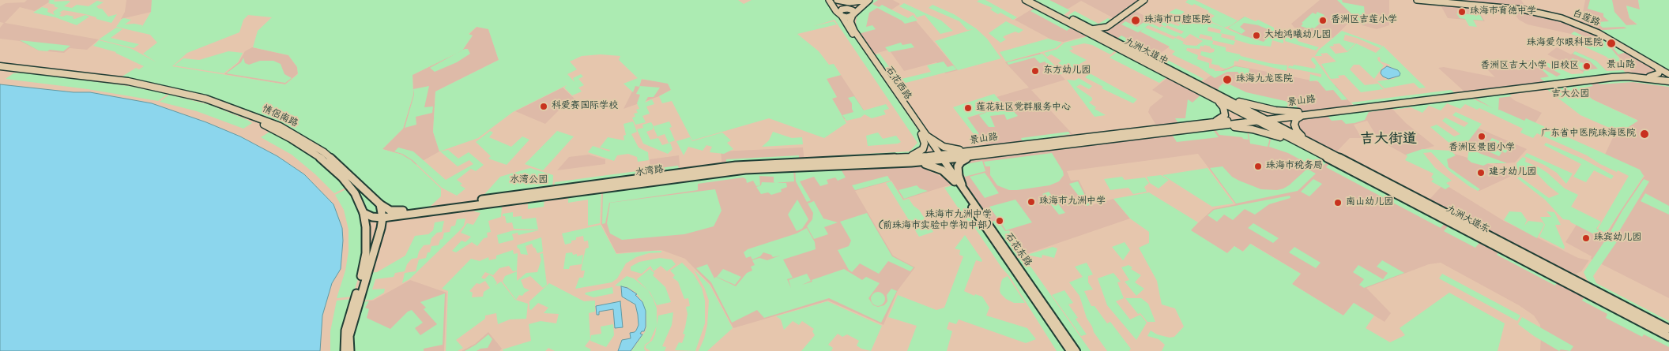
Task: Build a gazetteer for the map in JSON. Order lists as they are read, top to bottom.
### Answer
{
  "streets": {
    "main road": [
      "白莲路",
      "九洲大道中",
      "景山路",
      "石花西路",
      "情侣南路",
      "水湾路",
      "九洲大道东",
      "石花东路"
    ]
  },
  "crossings": [
    ["九洲大道中", "景山路"],
    ["九洲大道中", "九洲大道东"],
    ["景山路", "石花西路"],
    ["景山路", "水湾路"],
    ["景山路", "九洲大道东"],
    ["景山路", "石花东路"],
    ["石花西路", "水湾路"],
    ["石花西路", "石花东路"],
    ["情侣南路", "水湾路"],
    ["水湾路", "石花东路"]
  ],
  "districts": ["吉大街道"],
  "parks": ["吉大公园", "水湾公园"],
  "places": [
    "珠海市育德中学",
    "珠海市口腔医院",
    "香洲区吉莲小学",
    "大地鸿曦幼儿园",
    "珠海爱尔眼科医院",
    "香洲区吉大小学 旧校区",
    "东方幼儿园",
    "珠海九龙医院",
    "科爱赛国际学校",
    "莲花社区党群服务中心",
    "广东省中医院珠海医院",
    "香洲区景园小学",
    "珠海市税务局",
    "建才幼儿园",
    "珠海市九洲中学",
    "南山幼儿园",
    "珠海市九洲中学 (前珠海市实验中学初中部)",
    "珠宾幼儿园"
  ]
}
